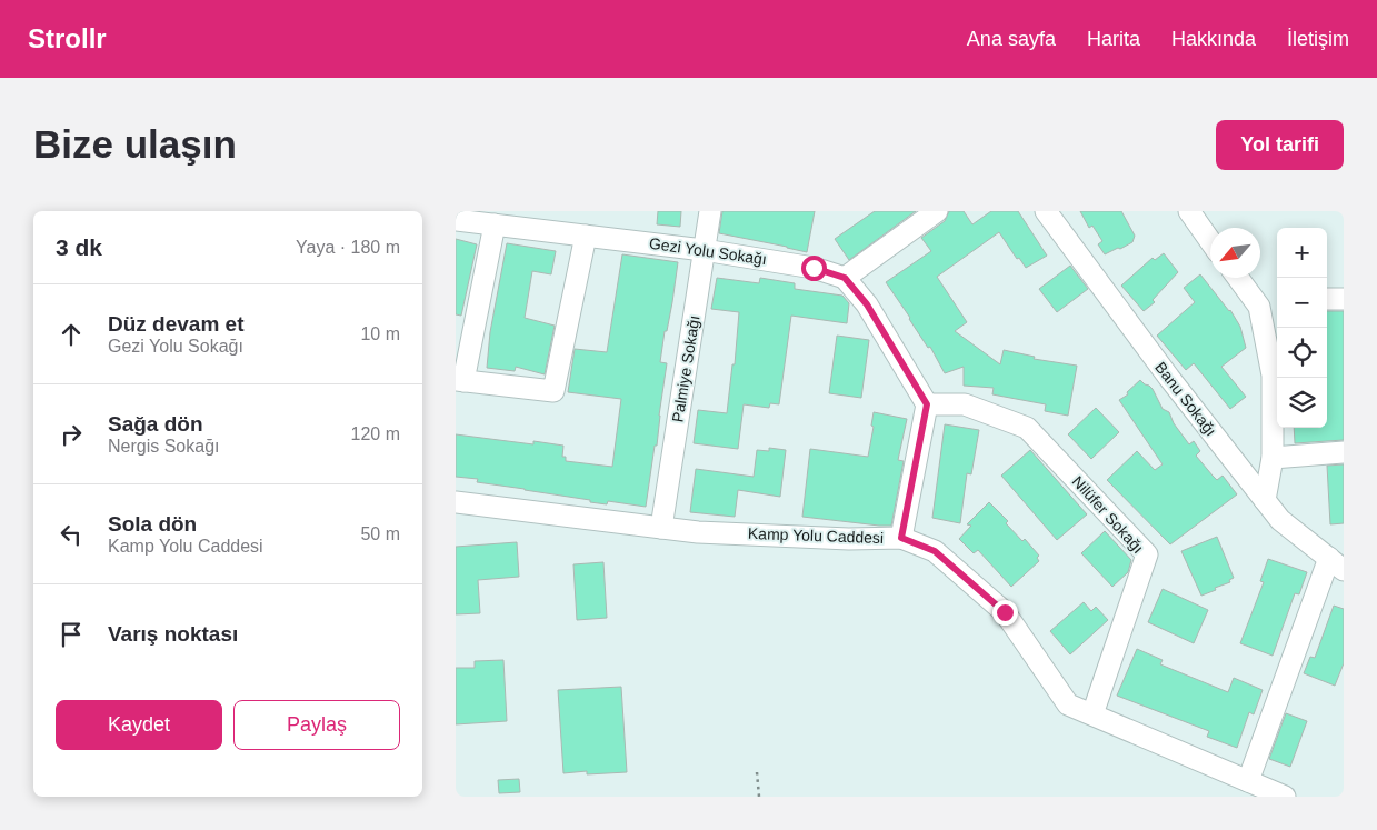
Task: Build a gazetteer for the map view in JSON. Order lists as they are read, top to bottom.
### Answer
{
  "streets": {
    "street": [
      "Gezi Yolu Sokağı",
      "Palmiye Sokağı",
      "Banu Sokağı",
      "Nilüfer Sokağı",
      "Kamp Yolu Caddesi"
    ]
  },
  "crossings": [
    ["Gezi Yolu Sokağı", "Palmiye Sokağı"],
    ["Palmiye Sokağı", "Kamp Yolu Caddesi"],
    ["Nilüfer Sokağı", "Kamp Yolu Caddesi"]
  ],
  "north": "bottom left",
  "page": {
    "header": "Strollr",
    "nav": [
      "Ana sayfa",
      "Harita",
      "Hakkında",
      "İletişim"
    ],
    "buttons": [
      "Yol tarifi",
      ["Kaydet", "Paylaş"]
    ],
    "title": "Bize ulaşın",
    "heading": ["3 dk", "Yaya · 180 m"],
    "map_buttons": ["+", "−"],
    "list": [
      ["Düz devam et", "Gezi Yolu Sokağı", "10 m"],
      ["Sağa dön", "Nergis Sokağı", "120 m"],
      ["Sola dön", "Kamp Yolu Caddesi", "50 m"],
      "Varış noktası"
    ]
  }
}
